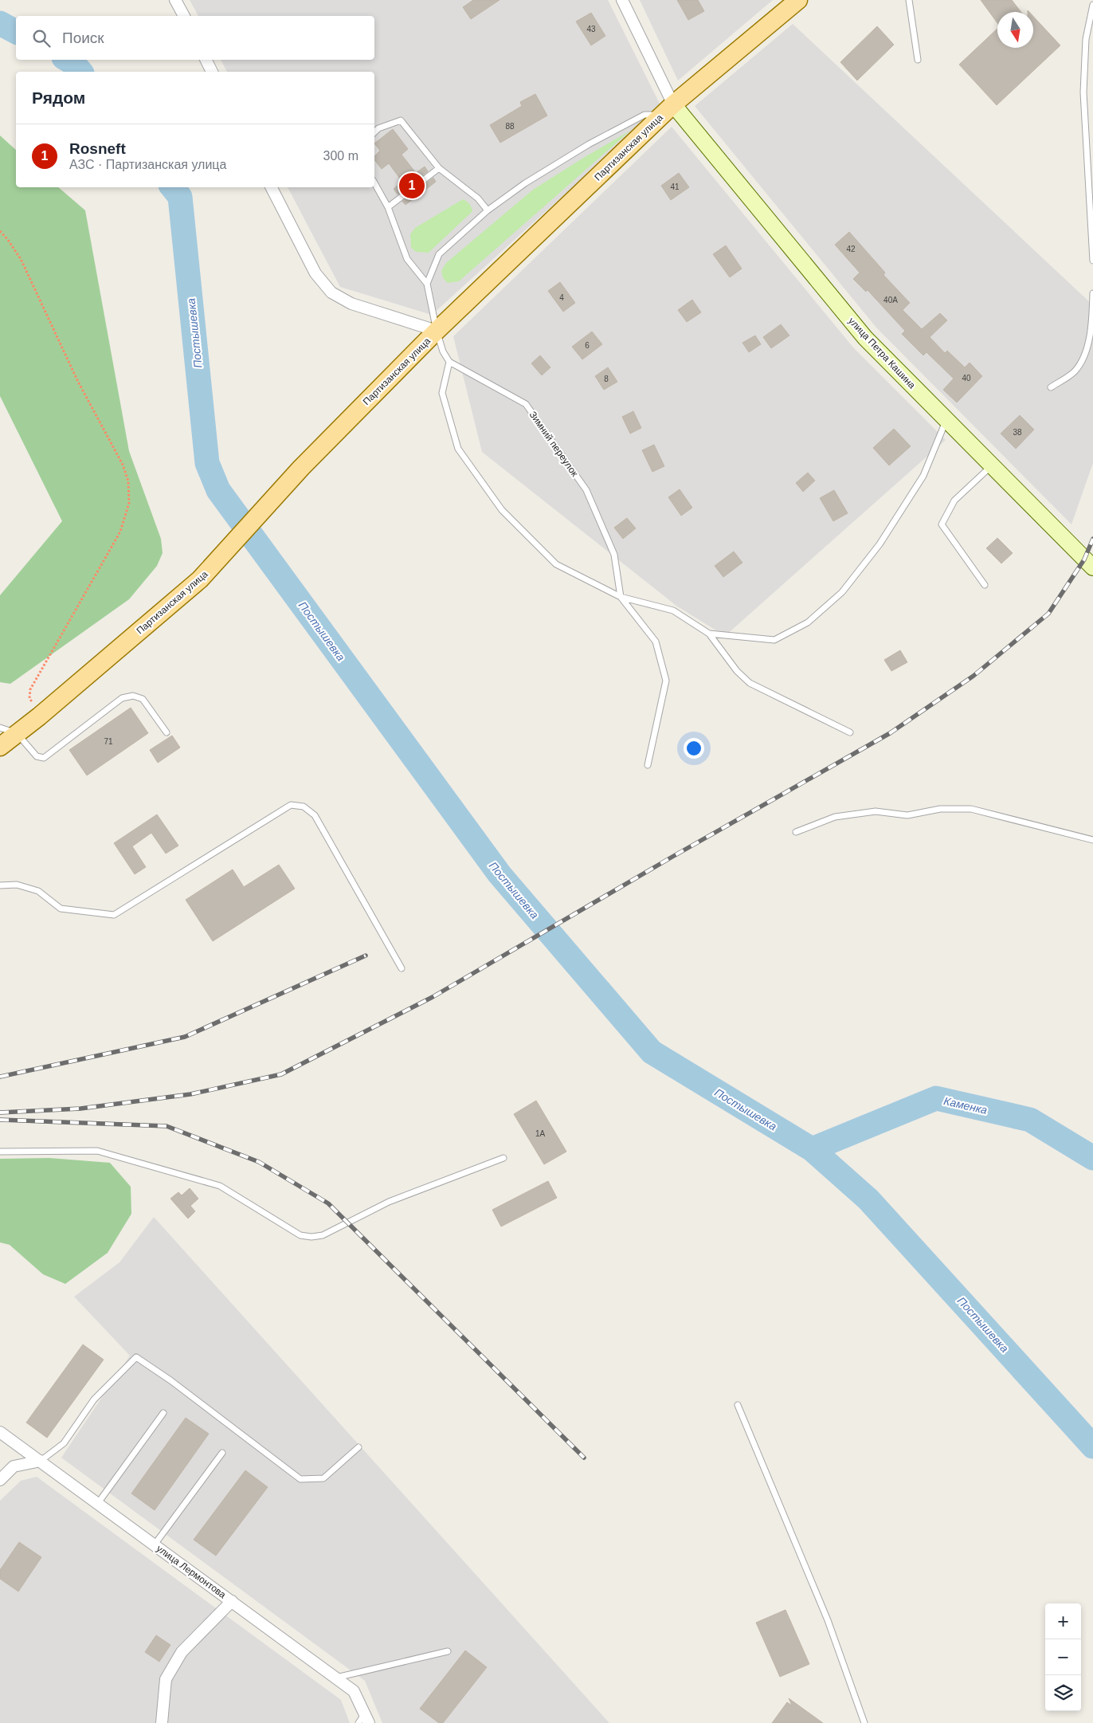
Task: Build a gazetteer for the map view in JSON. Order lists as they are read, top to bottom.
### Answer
{
  "streets": {
    "main road": ["Партизанская улица", "улица Петра Кашина"],
    "street": ["улица Лермонтова"],
    "lane": ["Зимний переулок"]
  },
  "crossings": [
    ["Партизанская улица", "улица Петра Кашина"]
  ],
  "water": ["Постышевка", "Каменка"],
  "house_numbers": [
    "43",
    "88",
    "41",
    "42",
    "4",
    "40А",
    "6",
    "40",
    "8",
    "38",
    "71",
    "1А"
  ],
  "north": "bottom",
  "page": {
    "search": "Поиск",
    "heading": "Рядом",
    "list": [
      {
        "mark": "1",
        "name": "Rosneft",
        "note": "АЗС · Партизанская улица",
        "value": "300 m"
      }
    ],
    "pins": "1",
    "map_buttons": ["+", "−"]
  }
}
